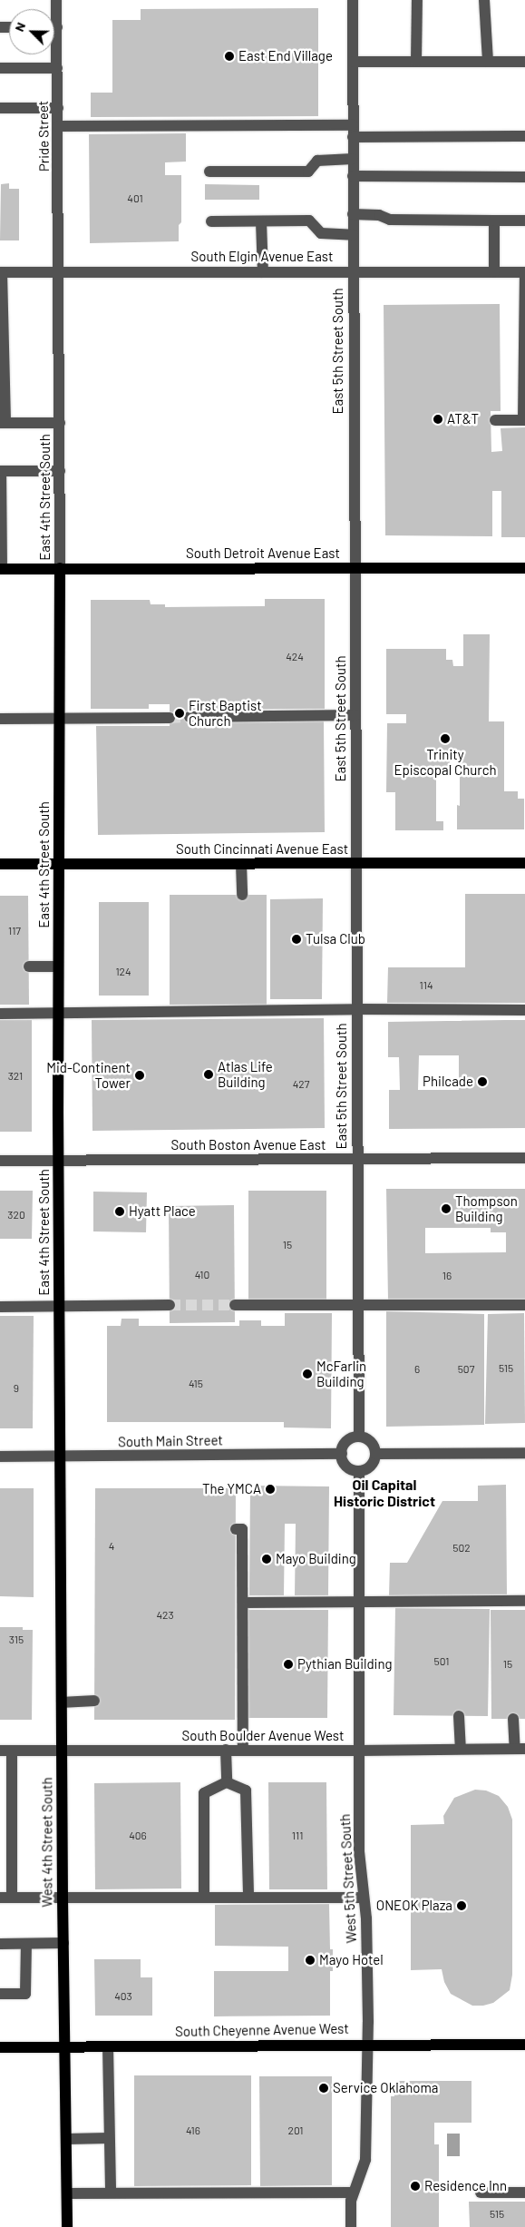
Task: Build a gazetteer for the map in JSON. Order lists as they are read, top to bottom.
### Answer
{
  "streets": {
    "main road": [
      "East 4th Street South",
      "South Detroit Avenue East",
      "South Cincinnati Avenue East",
      "West 4th Street South",
      "South Cheyenne Avenue West"
    ],
    "street": [
      "Pride Street",
      "South Elgin Avenue East",
      "East 5th Street South",
      "South Boston Avenue East",
      "South Main Street",
      "South Boulder Avenue West",
      "West 5th Street South"
    ]
  },
  "crossings": [
    ["Pride Street", "South Elgin Avenue East"],
    ["Pride Street", "East 4th Street South"],
    ["South Elgin Avenue East", "East 5th Street South"],
    ["South Elgin Avenue East", "East 4th Street South"],
    ["East 5th Street South", "South Detroit Avenue East"],
    ["East 5th Street South", "South Cincinnati Avenue East"],
    ["East 5th Street South", "South Boston Avenue East"],
    ["East 5th Street South", "South Main Street"],
    ["East 5th Street South", "West 5th Street South"],
    ["East 4th Street South", "South Detroit Avenue East"],
    ["East 4th Street South", "South Cincinnati Avenue East"],
    ["East 4th Street South", "South Boston Avenue East"],
    ["East 4th Street South", "South Main Street"],
    ["East 4th Street South", "West 4th Street South"],
    ["South Main Street", "West 4th Street South"],
    ["South Main Street", "West 5th Street South"],
    ["South Boulder Avenue West", "West 4th Street South"],
    ["South Boulder Avenue West", "West 5th Street South"],
    ["West 4th Street South", "South Cheyenne Avenue West"],
    ["West 5th Street South", "South Cheyenne Avenue West"]
  ],
  "districts": ["Oil Capital Historic District"],
  "places": [
    "East End Village",
    "AT&T",
    "First Baptist Church",
    "Trinity Episcopal Church",
    "Tulsa Club",
    "Atlas Life Building",
    "Mid-Continent Tower",
    "Philcade",
    "Thompson Building",
    "Hyatt Place",
    "McFarlin Building",
    "The YMCA",
    "Mayo Building",
    "Pythian Building",
    "ONEOK Plaza",
    "Mayo Hotel",
    "Service Oklahoma",
    "Residence Inn"
  ],
  "house_numbers": [
    "401",
    "424",
    "117",
    "124",
    "114",
    "321",
    "427",
    "320",
    "15",
    "410",
    "16",
    "515",
    "6",
    "507",
    "415",
    "9",
    "4",
    "502",
    "423",
    "315",
    "501",
    "15",
    "406",
    "111",
    "403",
    "416",
    "201",
    "515"
  ],
  "north": "top left"
}
